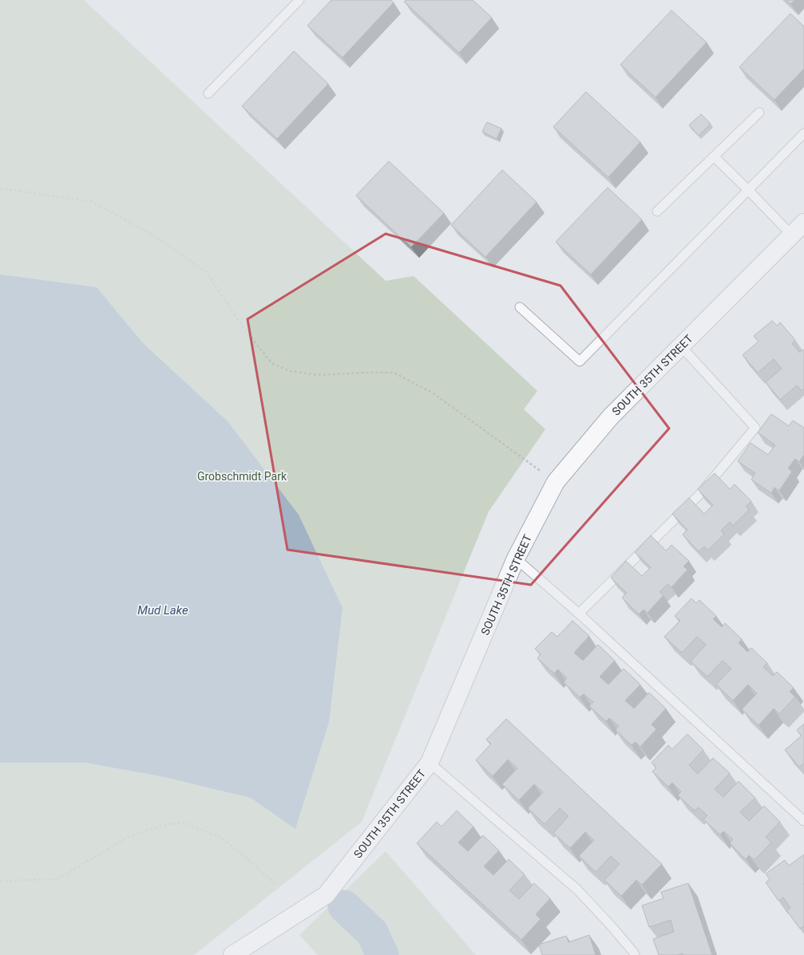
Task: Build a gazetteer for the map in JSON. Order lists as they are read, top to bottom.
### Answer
{
  "streets": {
    "street": ["SOUTH 35TH STREET"]
  },
  "water": ["Mud Lake"],
  "parks": ["Grobschmidt Park"]
}
